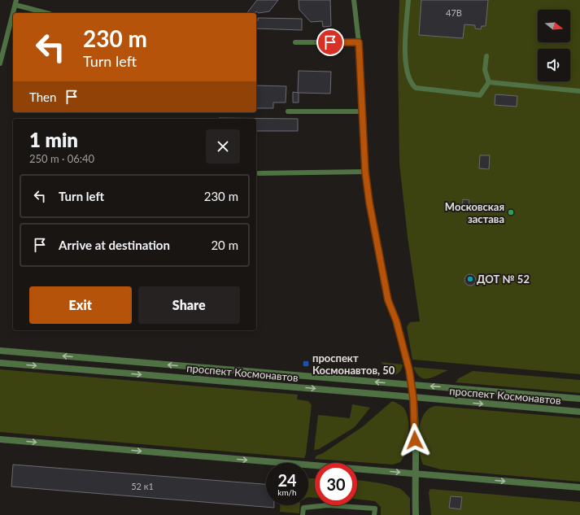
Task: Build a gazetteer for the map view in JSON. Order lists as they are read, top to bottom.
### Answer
{
  "streets": {
    "street": ["проспект Космонавтов"]
  },
  "places": {
    "other": ["Московская застава", "ДОТ № 52"],
    "transit": ["проспект Космонавтов, 50"]
  },
  "house_numbers": ["47В", "52 к1"],
  "north": "right",
  "page": {
    "turn": ["230 m", "Turn left"],
    "then": "Then",
    "heading": ["1 min", "250 m · 06:40"],
    "list": [
      {
        "name": "Turn left",
        "value": "230 m"
      },
      {
        "name": "Arrive at destination",
        "value": "20 m"
      }
    ],
    "buttons": ["Exit", "Share"],
    "speed": "24 km/h",
    "limit": "30"
  }
}
